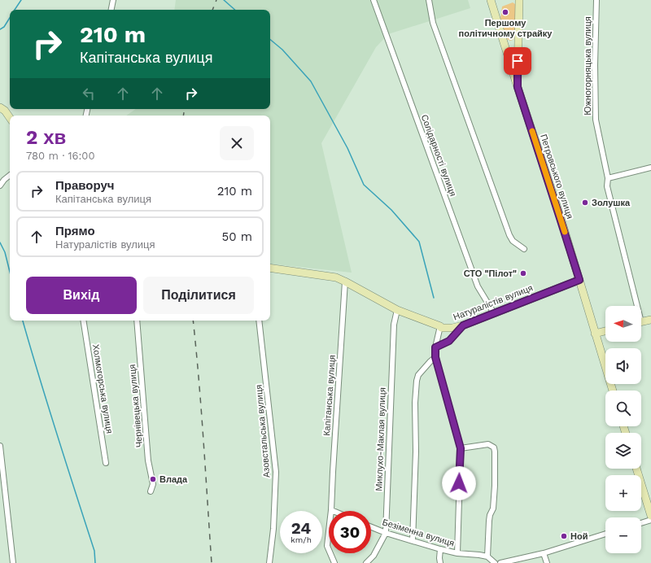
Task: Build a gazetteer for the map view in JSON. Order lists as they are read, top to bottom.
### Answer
{
  "streets": {
    "main road": ["Петровського вулиця", "Натуралістів вулиця"],
    "street": [
      "Южногорняцька вулиця",
      "Солідарності вулиця",
      "Холмогорська вулиця",
      "Капітанська вулиця",
      "Чернівецька вулиця",
      "Азовстальська вулиця",
      "Миклухо-Маклая вулиця",
      "Безіменна вулиця"
    ]
  },
  "crossings": [
    ["Солідарності вулиця", "Натуралістів вулиця"],
    ["Петровського вулиця", "Натуралістів вулиця"],
    ["Натуралістів вулиця", "Капітанська вулиця"],
    ["Натуралістів вулиця", "Миклухо-Маклая вулиця"],
    ["Миклухо-Маклая вулиця", "Безіменна вулиця"]
  ],
  "places": [
    "Першому політичному страйку",
    "Золушка",
    "СТО \"Пілот\"",
    "Влада",
    "Ной"
  ],
  "north": "left",
  "page": {
    "turn": ["210 m", "Капітанська вулиця"],
    "heading": ["2 хв", "780 m · 16:00"],
    "list": [
      {
        "name": "Праворуч",
        "note": "Капітанська вулиця",
        "value": "210 m"
      },
      {
        "name": "Прямо",
        "note": "Натуралістів вулиця",
        "value": "50 m"
      }
    ],
    "buttons": ["Вихід", "Поділитися"],
    "map_buttons": ["+", "−"],
    "speed": "24 km/h",
    "limit": "30"
  }
}
